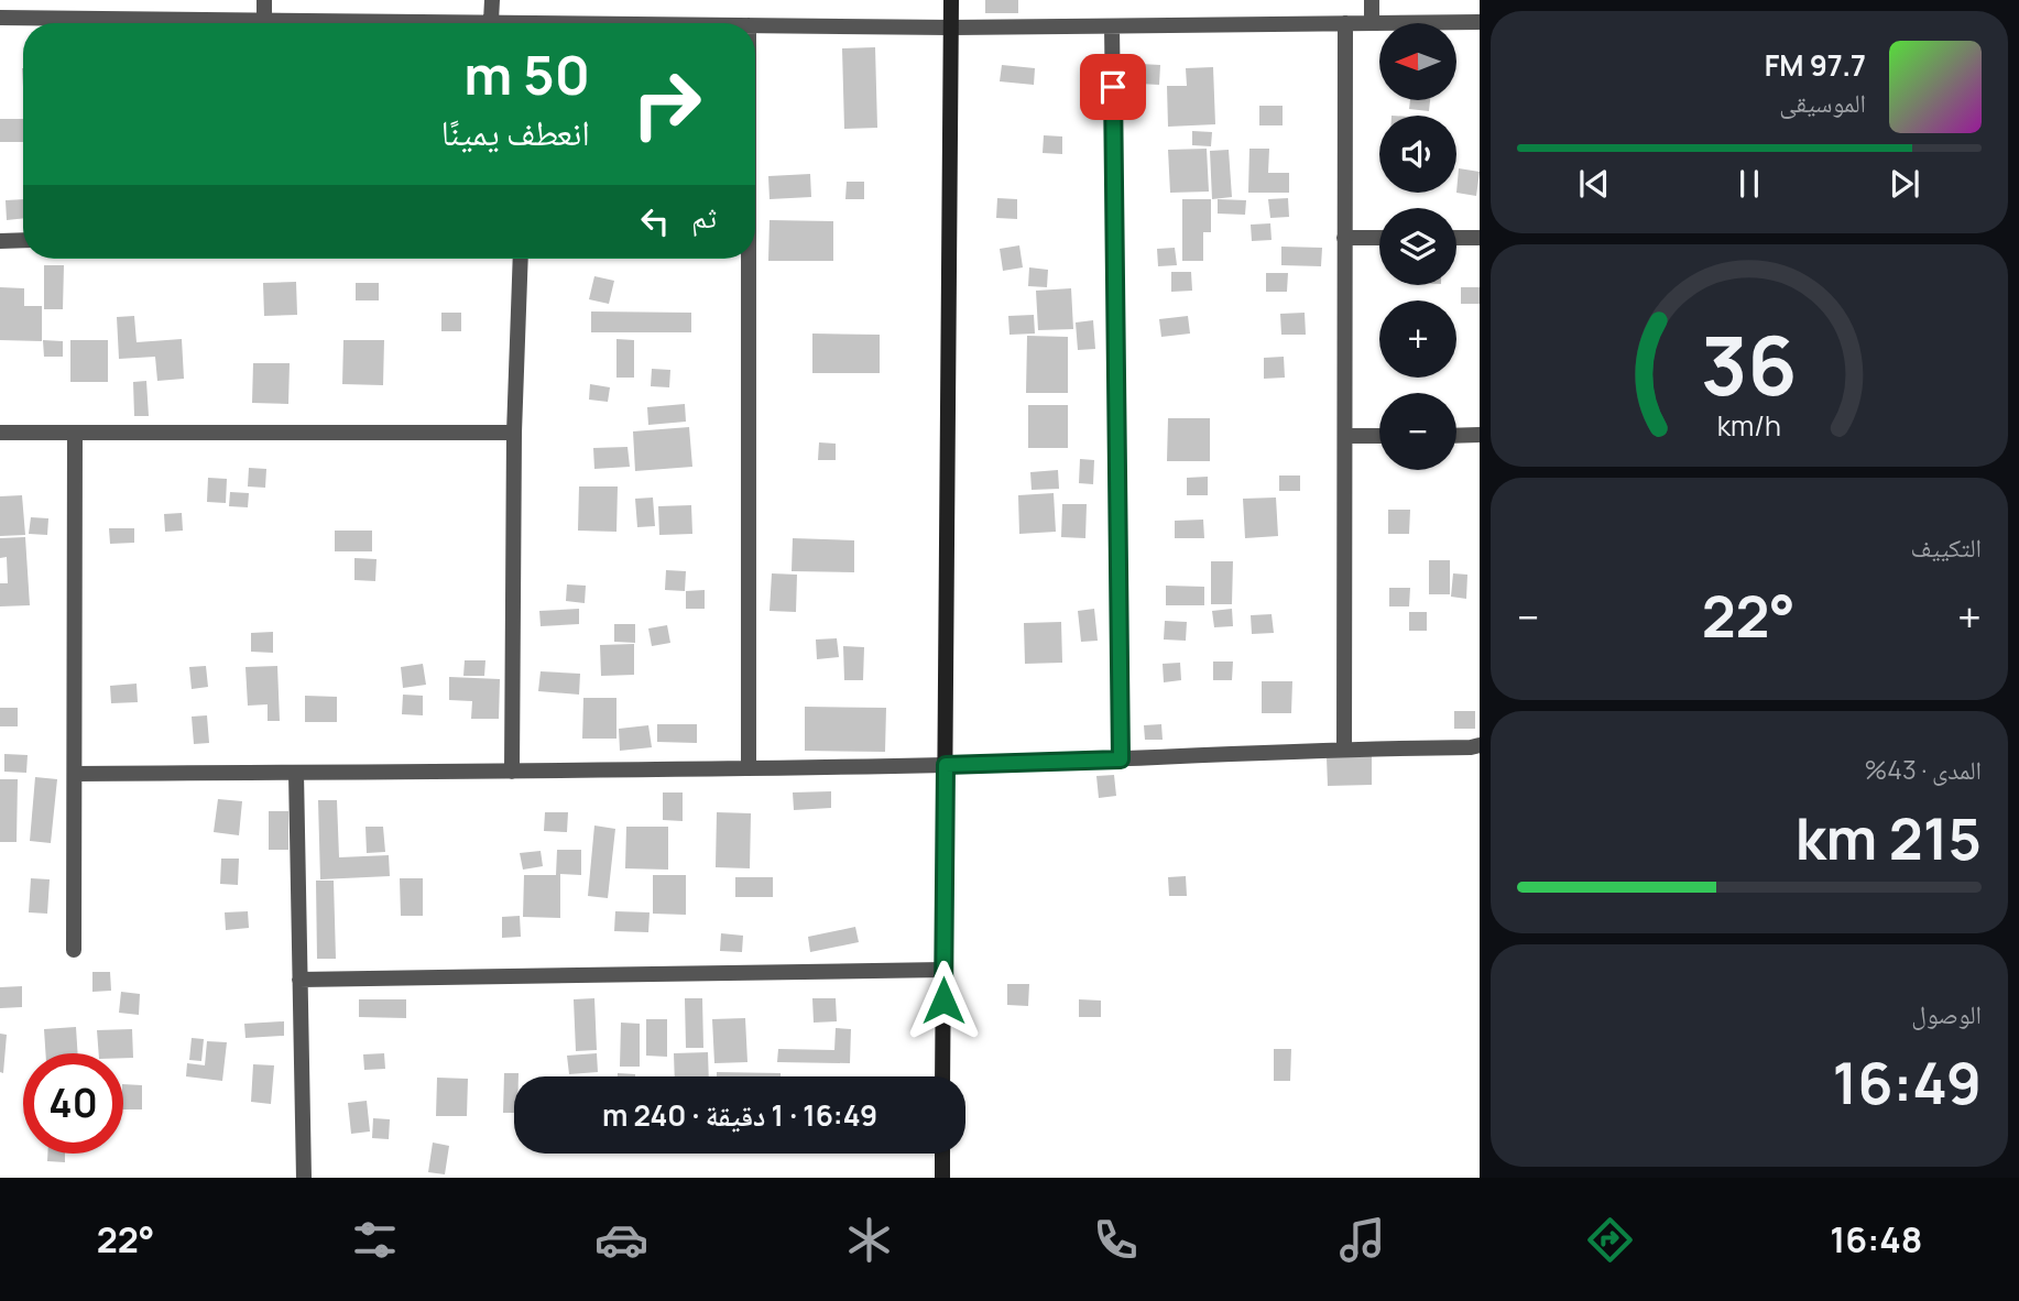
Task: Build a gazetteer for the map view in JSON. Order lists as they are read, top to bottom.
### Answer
{
  "north": "left",
  "page": {
    "map_buttons": ["+", "−"],
    "turn": ["50 m", "انعطف يمينًا"],
    "song": ["97.7 FM", "الموسيقى"],
    "then": "ثم",
    "tile": [
      "التكييف",
      ["المدى · 43%", "215 km"],
      ["الوصول", "16:49"]
    ],
    "heat": ["−", "22°", "+"],
    "limit": "40",
    "trip": "16:49 · 1 دقيقة · 240 m",
    "tabs": ["16:48", "22°"],
    "gauge": ["36", "km/h"]
  }
}
